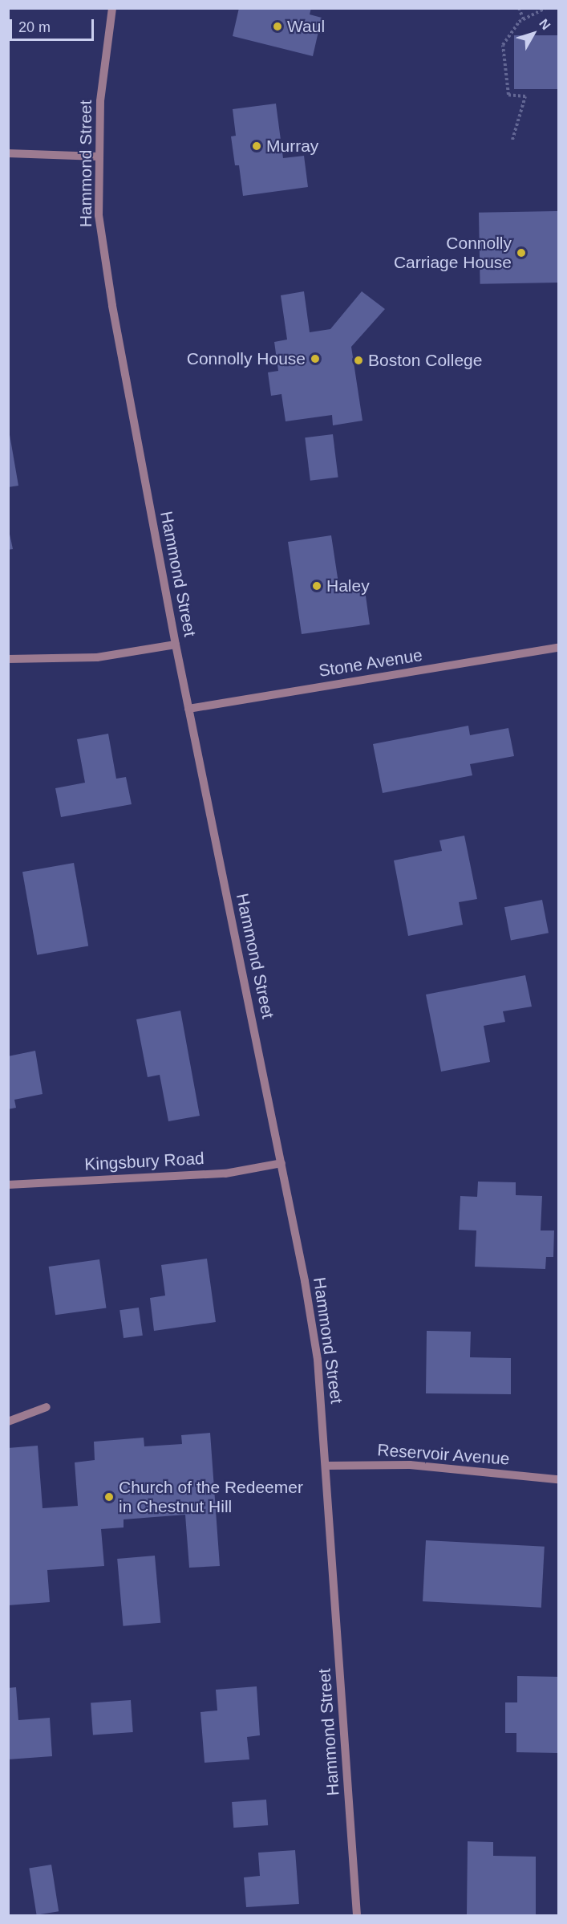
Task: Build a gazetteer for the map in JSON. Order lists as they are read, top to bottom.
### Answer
{
  "streets": {
    "street": [
      "Hammond Street",
      "Stone Avenue",
      "Kingsbury Road",
      "Reservoir Avenue"
    ]
  },
  "crossings": [
    ["Hammond Street", "Stone Avenue"],
    ["Hammond Street", "Kingsbury Road"],
    ["Hammond Street", "Reservoir Avenue"]
  ],
  "places": [
    "Waul",
    "Murray",
    "Connolly Carriage House",
    "Connolly House",
    "Boston College",
    "Haley",
    "Church of the Redeemer in Chestnut Hill"
  ],
  "scale_bar": "20 m",
  "north": "top right"
}
